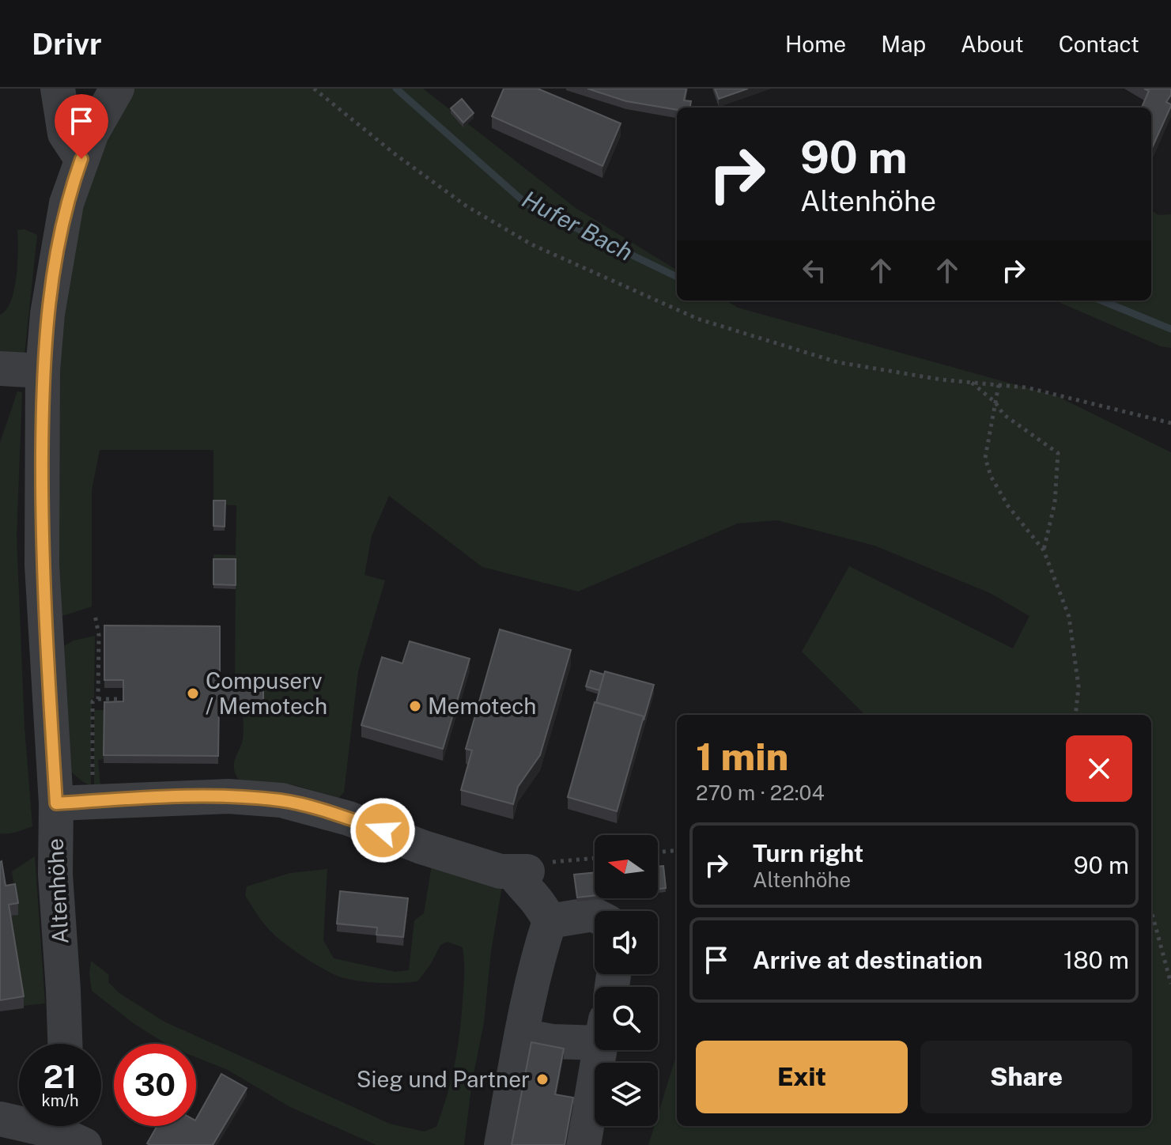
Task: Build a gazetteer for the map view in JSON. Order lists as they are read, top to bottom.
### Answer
{
  "streets": {
    "street": ["Altenhöhe"]
  },
  "water": ["Hufer Bach"],
  "places": ["Compuserv / Memotech", "Memotech", "Sieg und Partner"],
  "north": "left",
  "page": {
    "header": "Drivr",
    "nav": [
      "Home",
      "Map",
      "About",
      "Contact"
    ],
    "turn": ["90 m", "Altenhöhe"],
    "heading": ["1 min", "270 m · 22:04"],
    "list": [
      {
        "name": "Turn right",
        "note": "Altenhöhe",
        "value": "90 m"
      },
      {
        "name": "Arrive at destination",
        "value": "180 m"
      }
    ],
    "buttons": ["Exit", "Share"],
    "speed": "21 km/h",
    "limit": "30"
  }
}
